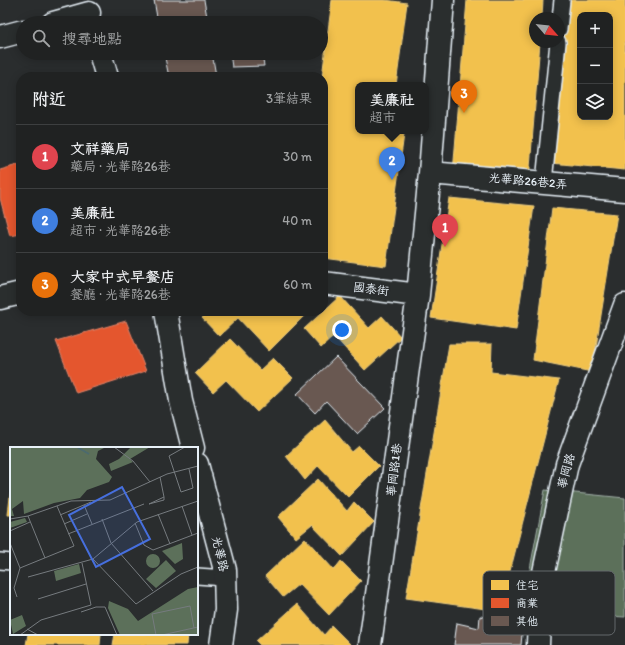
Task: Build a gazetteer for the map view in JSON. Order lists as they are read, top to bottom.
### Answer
{
  "streets": {
    "street": [
      "光華路26巷2弄",
      "國泰街",
      "華岡路1巷",
      "華岡路",
      "光華路"
    ]
  },
  "crossings": [
    ["光華路26巷2弄", "華岡路1巷"],
    ["國泰街", "華岡路1巷"]
  ],
  "legend": ["住宅", "商業", "其他"],
  "north": "bottom right",
  "page": {
    "map_buttons": ["+", "−"],
    "search": "搜尋地點",
    "heading": ["附近", "3筆結果"],
    "pins": ["3", "2", "1"],
    "popup": ["美廉社", "超市"],
    "list": [
      {
        "mark": "1",
        "name": "文祥藥局",
        "note": "藥局 · 光華路26巷",
        "value": "30 m"
      },
      {
        "mark": "2",
        "name": "美廉社",
        "note": "超市 · 光華路26巷",
        "value": "40 m"
      },
      {
        "mark": "3",
        "name": "大家中式早餐店",
        "note": "餐廳 · 光華路26巷",
        "value": "60 m"
      }
    ]
  }
}
